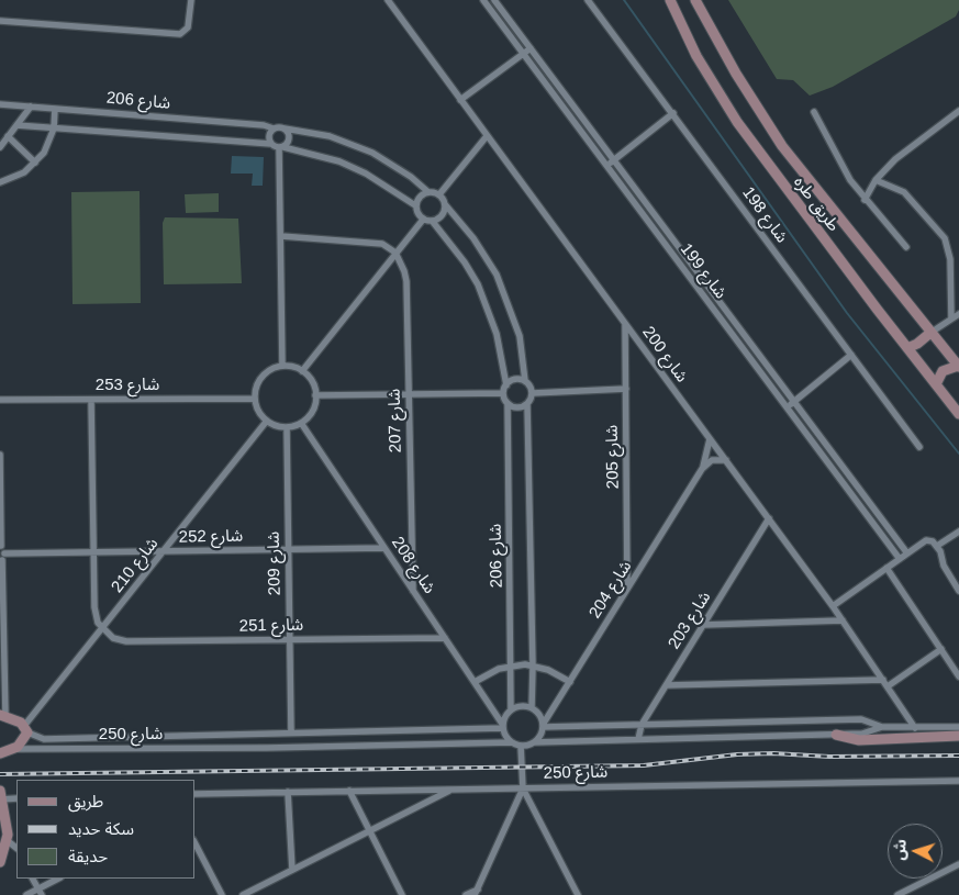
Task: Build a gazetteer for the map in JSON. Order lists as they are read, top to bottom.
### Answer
{
  "streets": {
    "main road": ["طريق طره"],
    "street": [
      "شارع 206",
      "شارع 198",
      "شارع 199",
      "شارع 200",
      "شارع 253",
      "شارع 207",
      "شارع 205",
      "شارع 252",
      "شارع 209",
      "شارع 210",
      "شارع 208",
      "شارع 204",
      "شارع 203",
      "شارع 251",
      "شارع 250"
    ]
  },
  "crossings": [
    ["شارع 206", "شارع 208"],
    ["شارع 206", "شارع 204"],
    ["شارع 206", "شارع 250"],
    ["شارع 200", "شارع 205"],
    ["شارع 200", "شارع 204"],
    ["شارع 200", "شارع 203"],
    ["شارع 200", "شارع 250"],
    ["شارع 253", "شارع 209"],
    ["شارع 253", "شارع 210"],
    ["شارع 253", "شارع 208"],
    ["شارع 207", "شارع 208"],
    ["شارع 205", "شارع 204"],
    ["شارع 252", "شارع 209"],
    ["شارع 252", "شارع 210"],
    ["شارع 252", "شارع 208"],
    ["شارع 209", "شارع 210"],
    ["شارع 209", "شارع 208"],
    ["شارع 209", "شارع 251"],
    ["شارع 209", "شارع 250"],
    ["شارع 210", "شارع 208"],
    ["شارع 210", "شارع 251"],
    ["شارع 210", "شارع 250"],
    ["شارع 208", "شارع 204"],
    ["شارع 208", "شارع 251"],
    ["شارع 208", "شارع 250"],
    ["شارع 204", "شارع 250"],
    ["شارع 203", "شارع 250"]
  ],
  "legend": ["طريق", "سكة حديد", "حديقة"],
  "north": "left"
}
